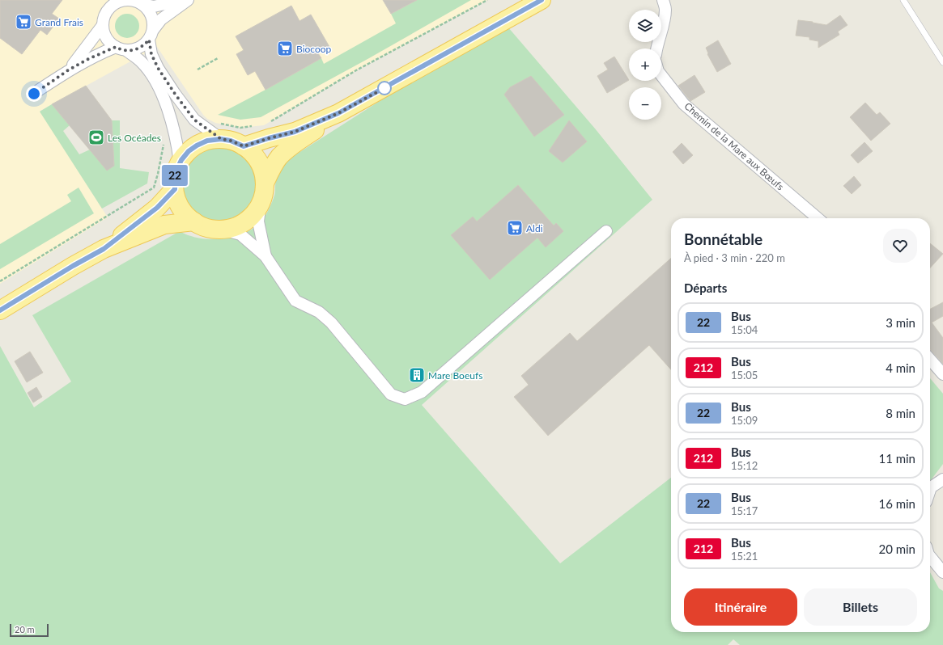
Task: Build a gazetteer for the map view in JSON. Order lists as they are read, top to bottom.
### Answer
{
  "streets": {
    "street": ["Chemin de la Mare aux Bœufs"]
  },
  "places": {
    "supermarket": ["Grand Frais", "Biocoop", "Aldi"],
    "sports": ["Les Océades"],
    "building": ["Mare Boeufs"]
  },
  "lines": ["bus line 22"],
  "scale_bar": "20 m",
  "page": {
    "on_map": "22",
    "map_buttons": ["+", "−"],
    "heading": [
      ["Bonnétable", "À pied · 3 min · 220 m"],
      "Départs"
    ],
    "list": [
      {
        "mark": "22",
        "name": "Bus",
        "note": "15:04",
        "value": "3 min"
      },
      {
        "mark": "212",
        "name": "Bus",
        "note": "15:05",
        "value": "4 min"
      },
      {
        "mark": "22",
        "name": "Bus",
        "note": "15:09",
        "value": "8 min"
      },
      {
        "mark": "212",
        "name": "Bus",
        "note": "15:12",
        "value": "11 min"
      },
      {
        "mark": "22",
        "name": "Bus",
        "note": "15:17",
        "value": "16 min"
      },
      {
        "mark": "212",
        "name": "Bus",
        "note": "15:21",
        "value": "20 min"
      }
    ],
    "buttons": ["Itinéraire", "Billets"],
    "scale": "20 m"
  }
}
